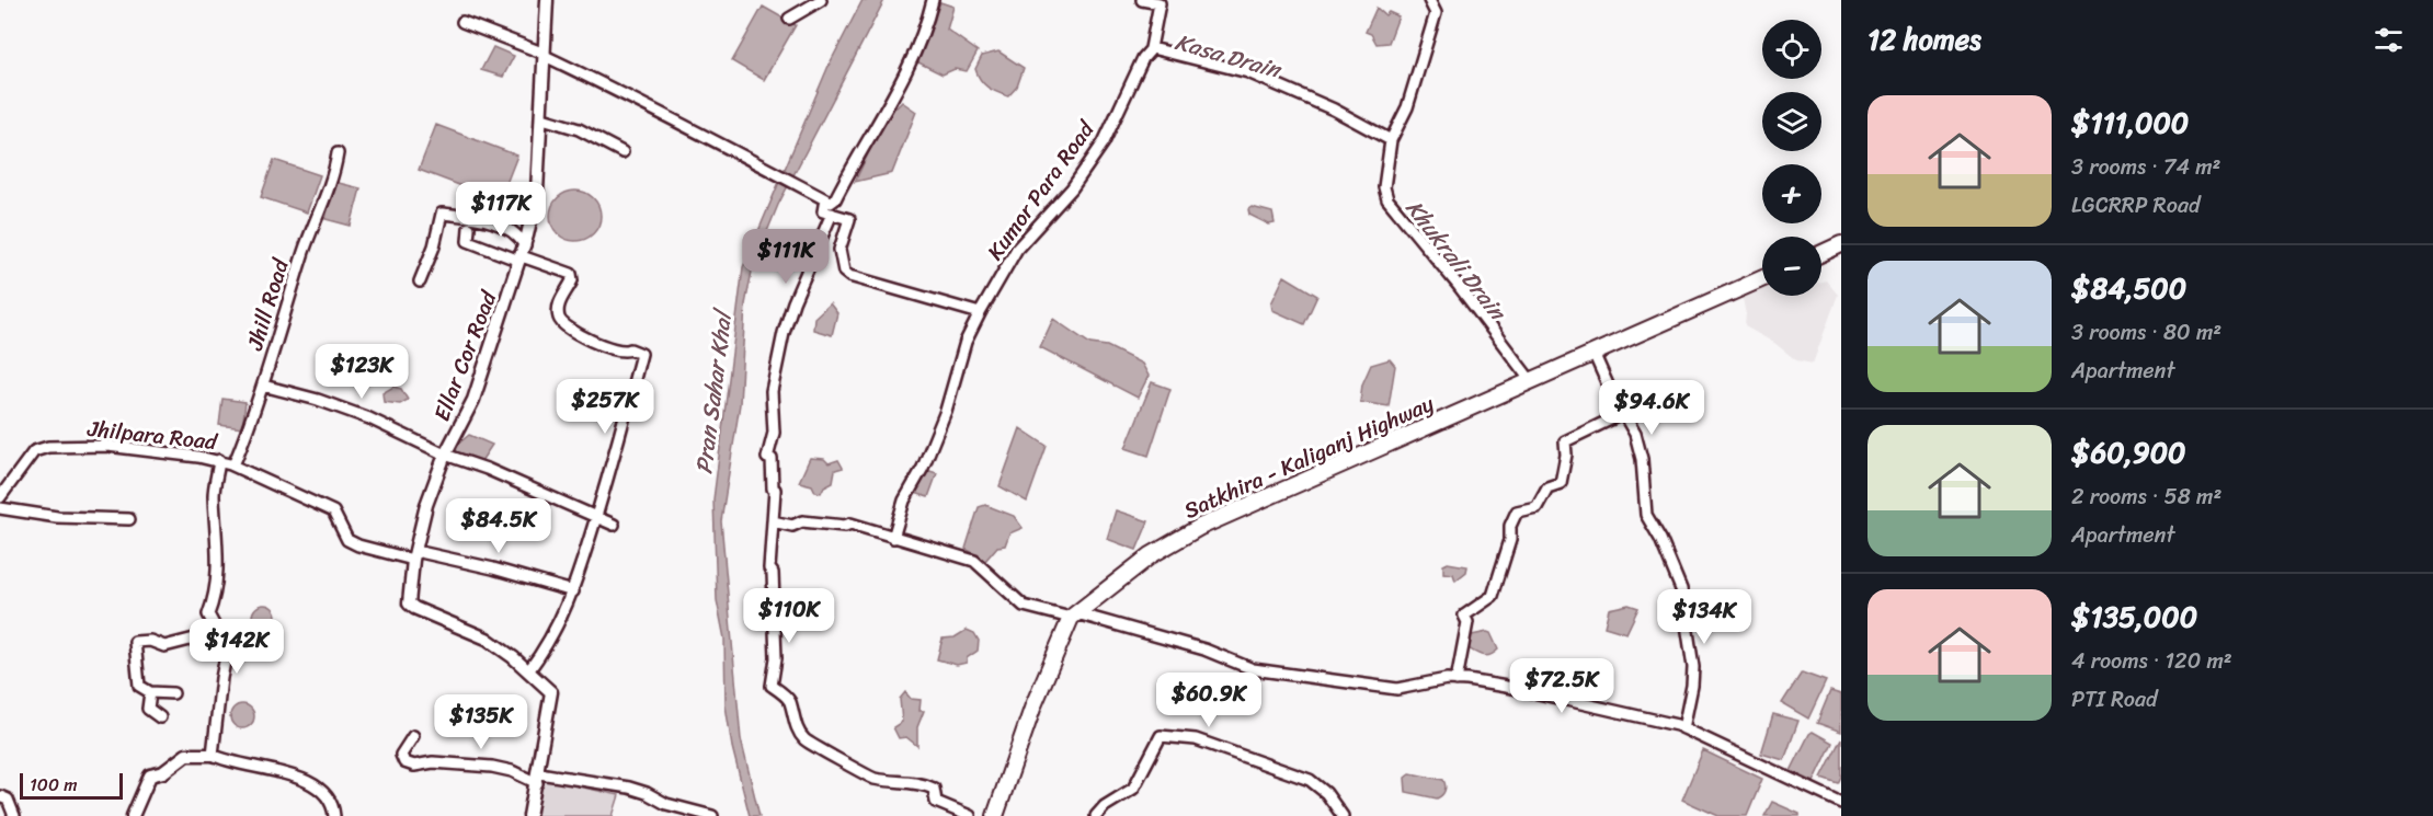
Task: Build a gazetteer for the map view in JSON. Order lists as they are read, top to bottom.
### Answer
{
  "streets": {
    "highway": ["Satkhira - Kaliganj Highway"],
    "main road": ["Ellar Cor Road"],
    "street": ["Kumor Para Road", "Jhill Road", "Jhilpara Road"]
  },
  "crossings": [
    ["Jhill Road", "Jhilpara Road"],
    ["Ellar Cor Road", "Jhilpara Road"]
  ],
  "water": ["Kasa Drain", "Khukrali Drain", "Pran Sahar Khal"],
  "scale_bar": "100 m",
  "page": {
    "heading": "12 homes",
    "map_buttons": ["+", "−"],
    "list": [
      {
        "name": "$111,000",
        "note": "3 rooms · 74 m² · LGCRRP Road"
      },
      {
        "name": "$84,500",
        "note": "3 rooms · 80 m² · Apartment"
      },
      {
        "name": "$60,900",
        "note": "2 rooms · 58 m² · Apartment"
      },
      {
        "name": "$135,000",
        "note": "4 rooms · 120 m² · PTI Road"
      }
    ],
    "price": [
      "$117K",
      "$111K",
      "$123K",
      "$257K",
      "$94.6K",
      "$84.5K",
      "$110K",
      "$134K",
      "$142K",
      "$72.5K",
      "$60.9K",
      "$135K"
    ],
    "scale": "100 m"
  }
}
